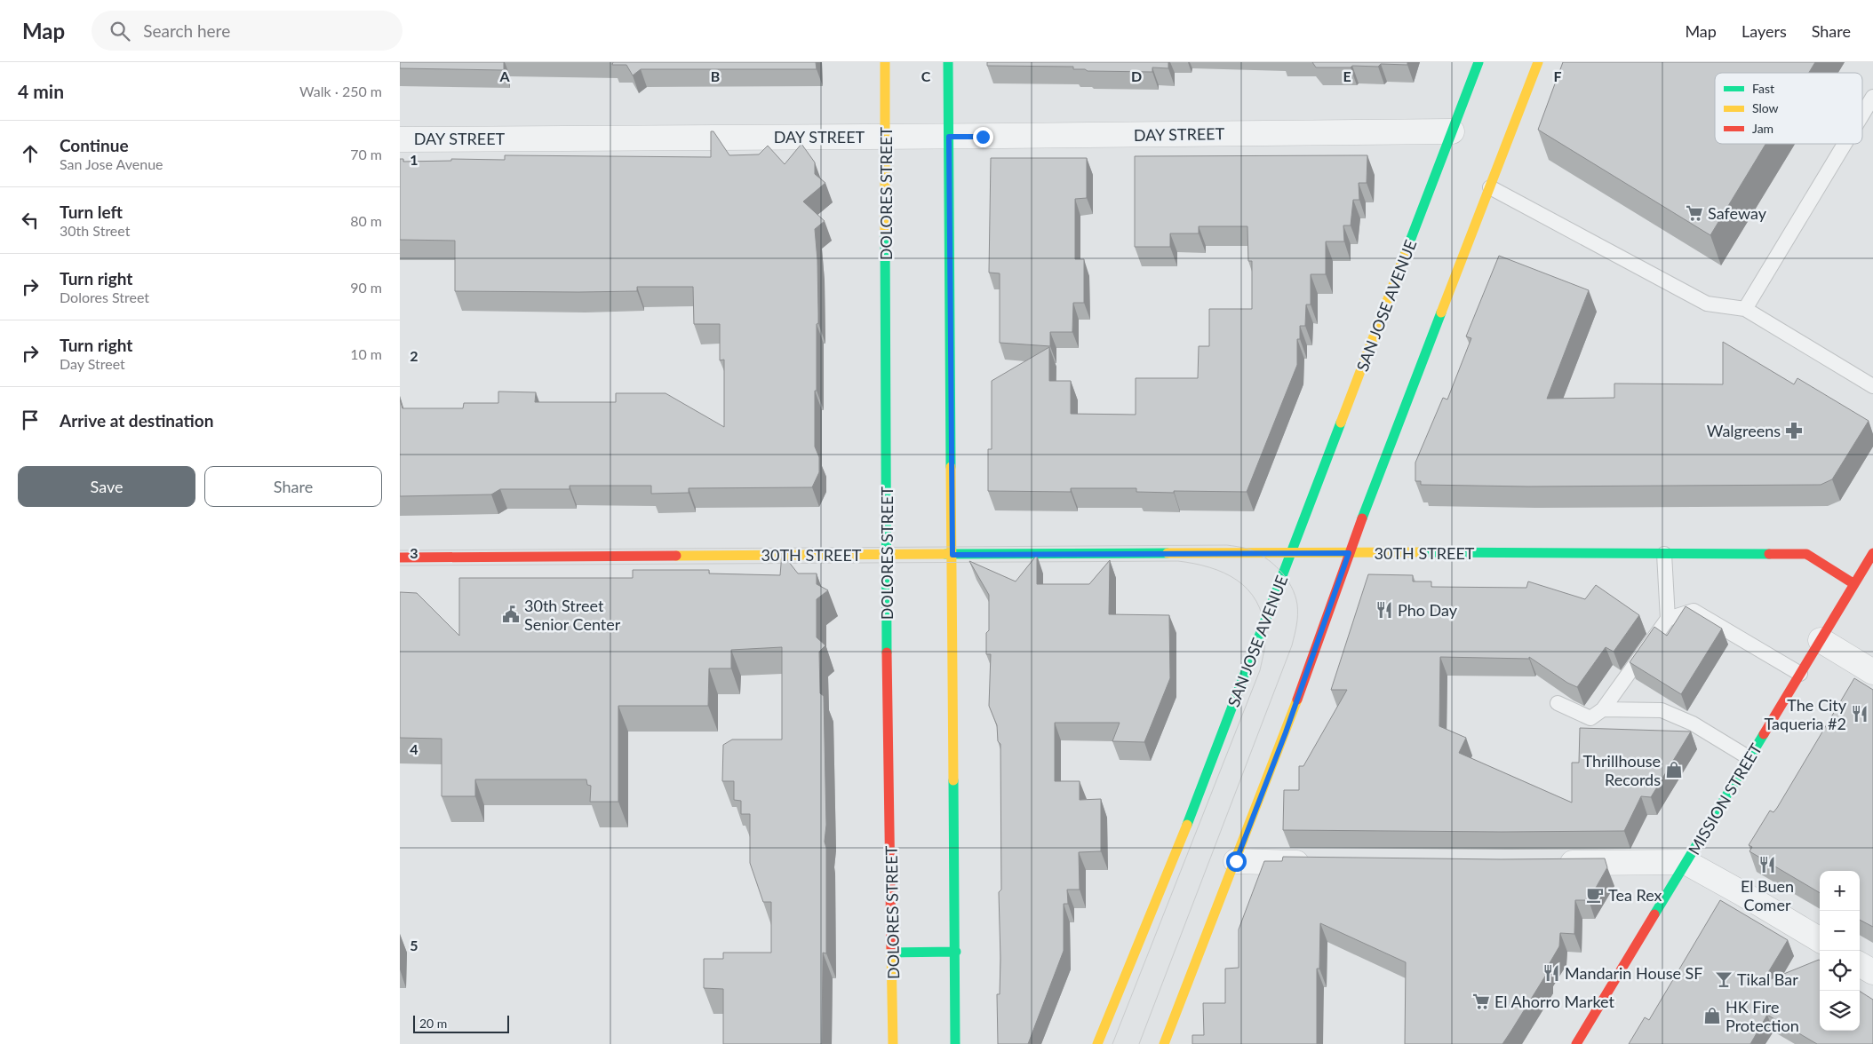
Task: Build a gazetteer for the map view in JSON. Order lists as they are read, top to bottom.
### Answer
{
  "streets": {
    "main road": [
      "DOLORES STREET",
      "SAN JOSE AVENUE",
      "30TH STREET",
      "MISSION STREET"
    ],
    "street": ["DAY STREET"]
  },
  "crossings": [
    ["DAY STREET", "DOLORES STREET"],
    ["DAY STREET", "SAN JOSE AVENUE"],
    ["DOLORES STREET", "30TH STREET"],
    ["SAN JOSE AVENUE", "30TH STREET"],
    ["30TH STREET", "MISSION STREET"]
  ],
  "places": {
    "supermarket": ["Safeway", "El Ahorro Market"],
    "pharmacy": ["Walgreens"],
    "restaurant": [
      "Pho Day",
      "The City Taqueria #2",
      "El Buen Comer",
      "Mandarin House SF"
    ],
    "public building": ["30th Street Senior Center"],
    "shop": ["Thrillhouse Records", "HK Fire Protection"],
    "cafe": ["Tea Rex"],
    "bar": ["Tikal Bar"]
  },
  "legend": ["Fast", "Slow", "Jam"],
  "scale_bar": "20 m",
  "page": {
    "header": "Map",
    "search": "Search here",
    "nav": ["Map", "Layers", "Share"],
    "heading": ["4 min", "Walk · 250 m"],
    "list": [
      ["Continue", "San Jose Avenue", "70 m"],
      ["Turn left", "30th Street", "80 m"],
      ["Turn right", "Dolores Street", "90 m"],
      ["Turn right", "Day Street", "10 m"],
      "Arrive at destination"
    ],
    "buttons": ["Save", "Share"],
    "map_buttons": ["+", "−"],
    "scale": "20 m"
  },
  "grid": {
    "columns": [
      "A",
      "B",
      "C",
      "D",
      "E",
      "F"
    ],
    "rows": [
      "1",
      "2",
      "3",
      "4",
      "5"
    ]
  }
}
